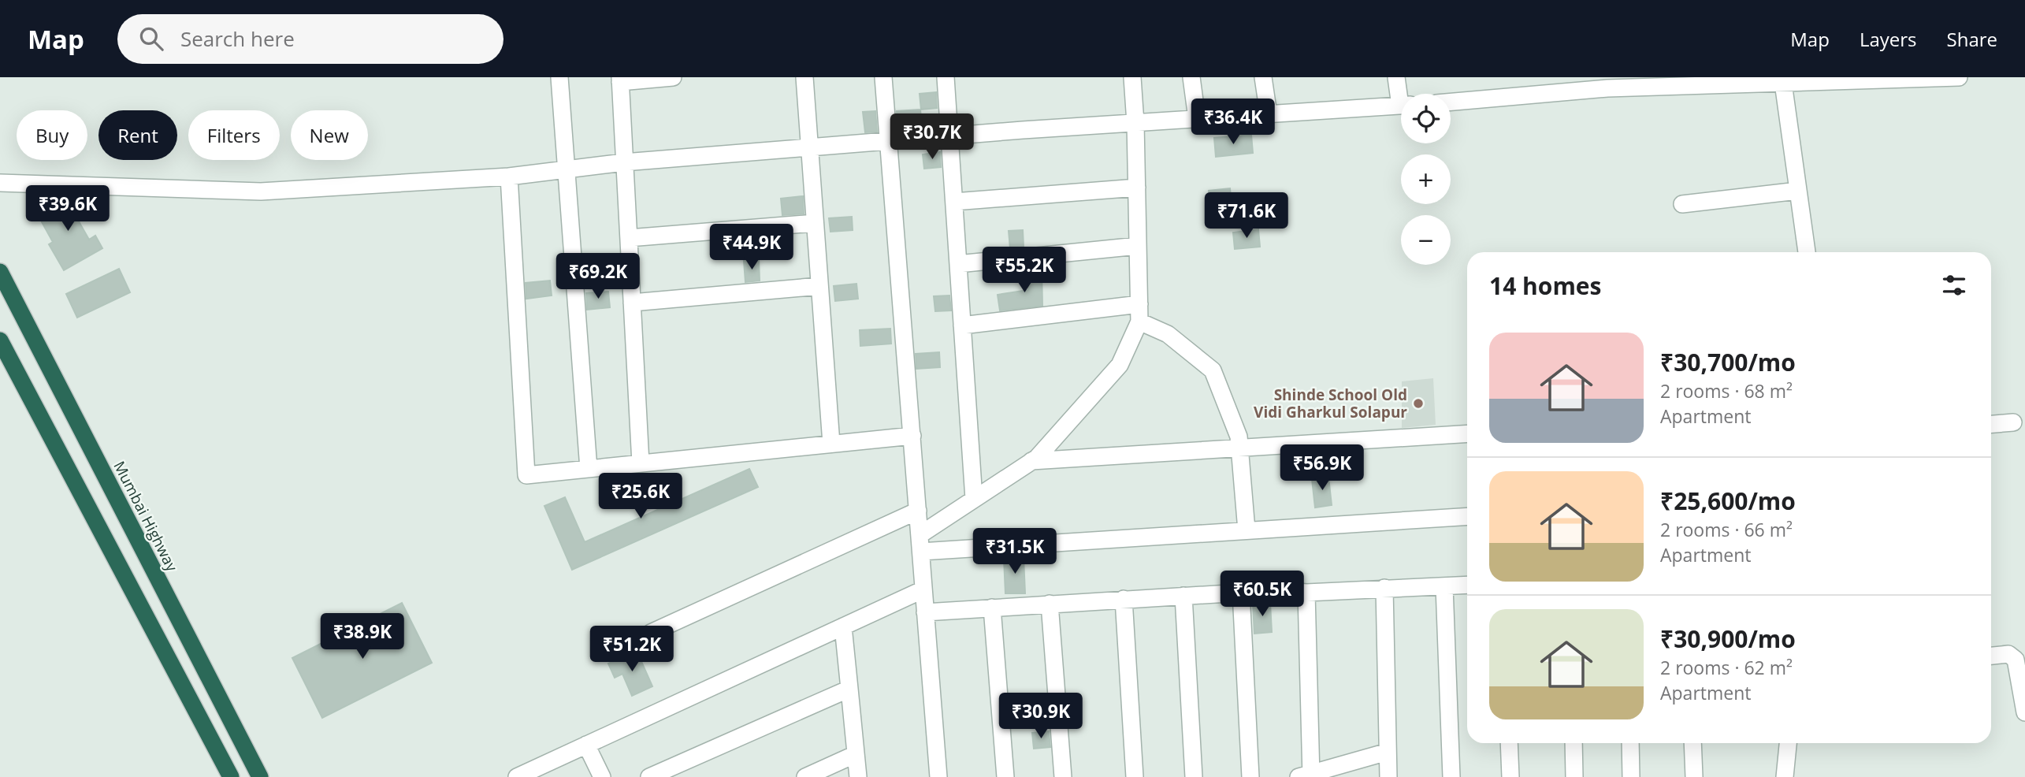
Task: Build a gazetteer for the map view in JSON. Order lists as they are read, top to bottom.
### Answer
{
  "streets": {
    "highway": ["Mumbai Highway"]
  },
  "places": ["Shinde School Old Vidi Gharkul Solapur"],
  "page": {
    "header": "Map",
    "search": "Search here",
    "nav": ["Map", "Layers", "Share"],
    "map_buttons": ["+", "−"],
    "price": [
      "₹36.4K",
      "₹30.7K",
      "₹39.6K",
      "₹71.6K",
      "₹44.9K",
      "₹55.2K",
      "₹69.2K",
      "₹56.9K",
      "₹25.6K",
      "₹31.5K",
      "₹60.5K",
      "₹38.9K",
      "₹51.2K",
      "₹30.9K"
    ],
    "chip": [
      "Buy",
      "Rent",
      "Filters",
      "New"
    ],
    "heading": "14 homes",
    "list": [
      {
        "name": "₹30,700/mo",
        "note": "2 rooms · 68 m² · Apartment"
      },
      {
        "name": "₹25,600/mo",
        "note": "2 rooms · 66 m² · Apartment"
      },
      {
        "name": "₹30,900/mo",
        "note": "2 rooms · 62 m² · Apartment"
      }
    ]
  }
}
